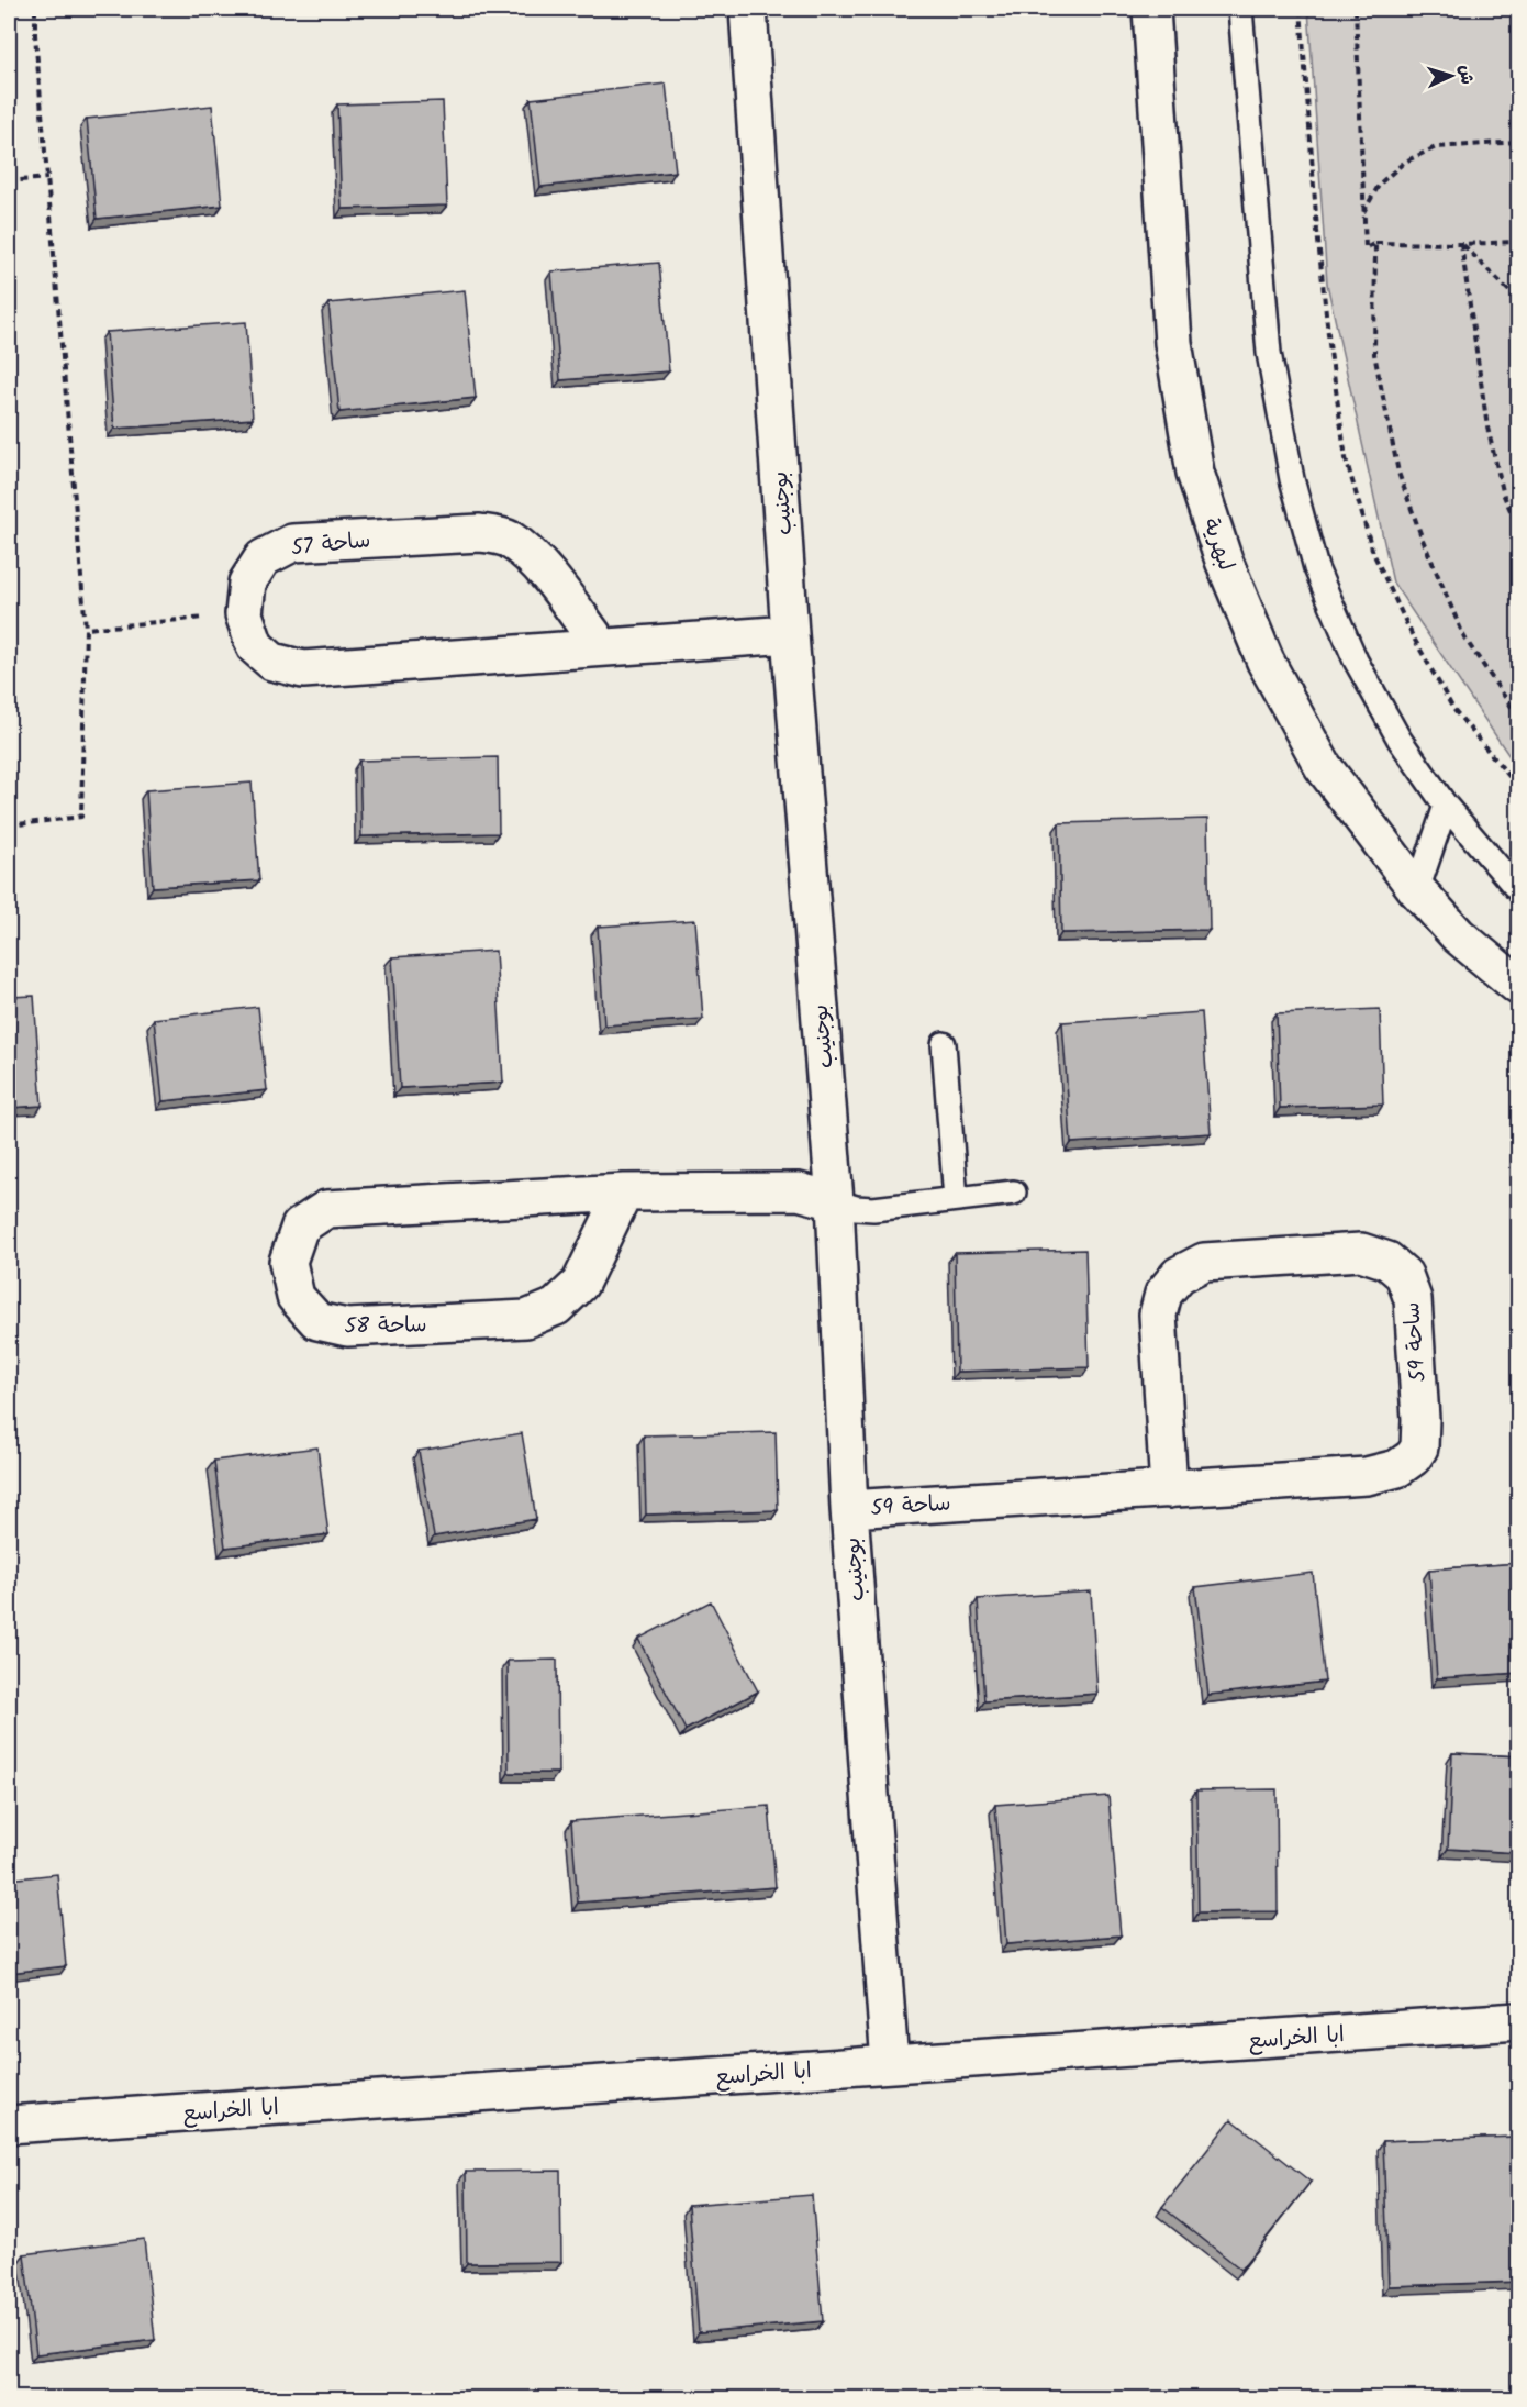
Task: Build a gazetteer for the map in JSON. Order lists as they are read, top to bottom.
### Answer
{
  "streets": {
    "street": [
      "بوجنيب",
      "ساحة 57",
      "لبهرية",
      "ساحة 58",
      "ساحة 59",
      "ابا الخراسع"
    ]
  },
  "crossings": [
    ["بوجنيب", "ساحة 57"],
    ["بوجنيب", "ساحة 58"],
    ["بوجنيب", "ساحة 59"],
    ["بوجنيب", "ابا الخراسع"]
  ],
  "north": "right"
}
